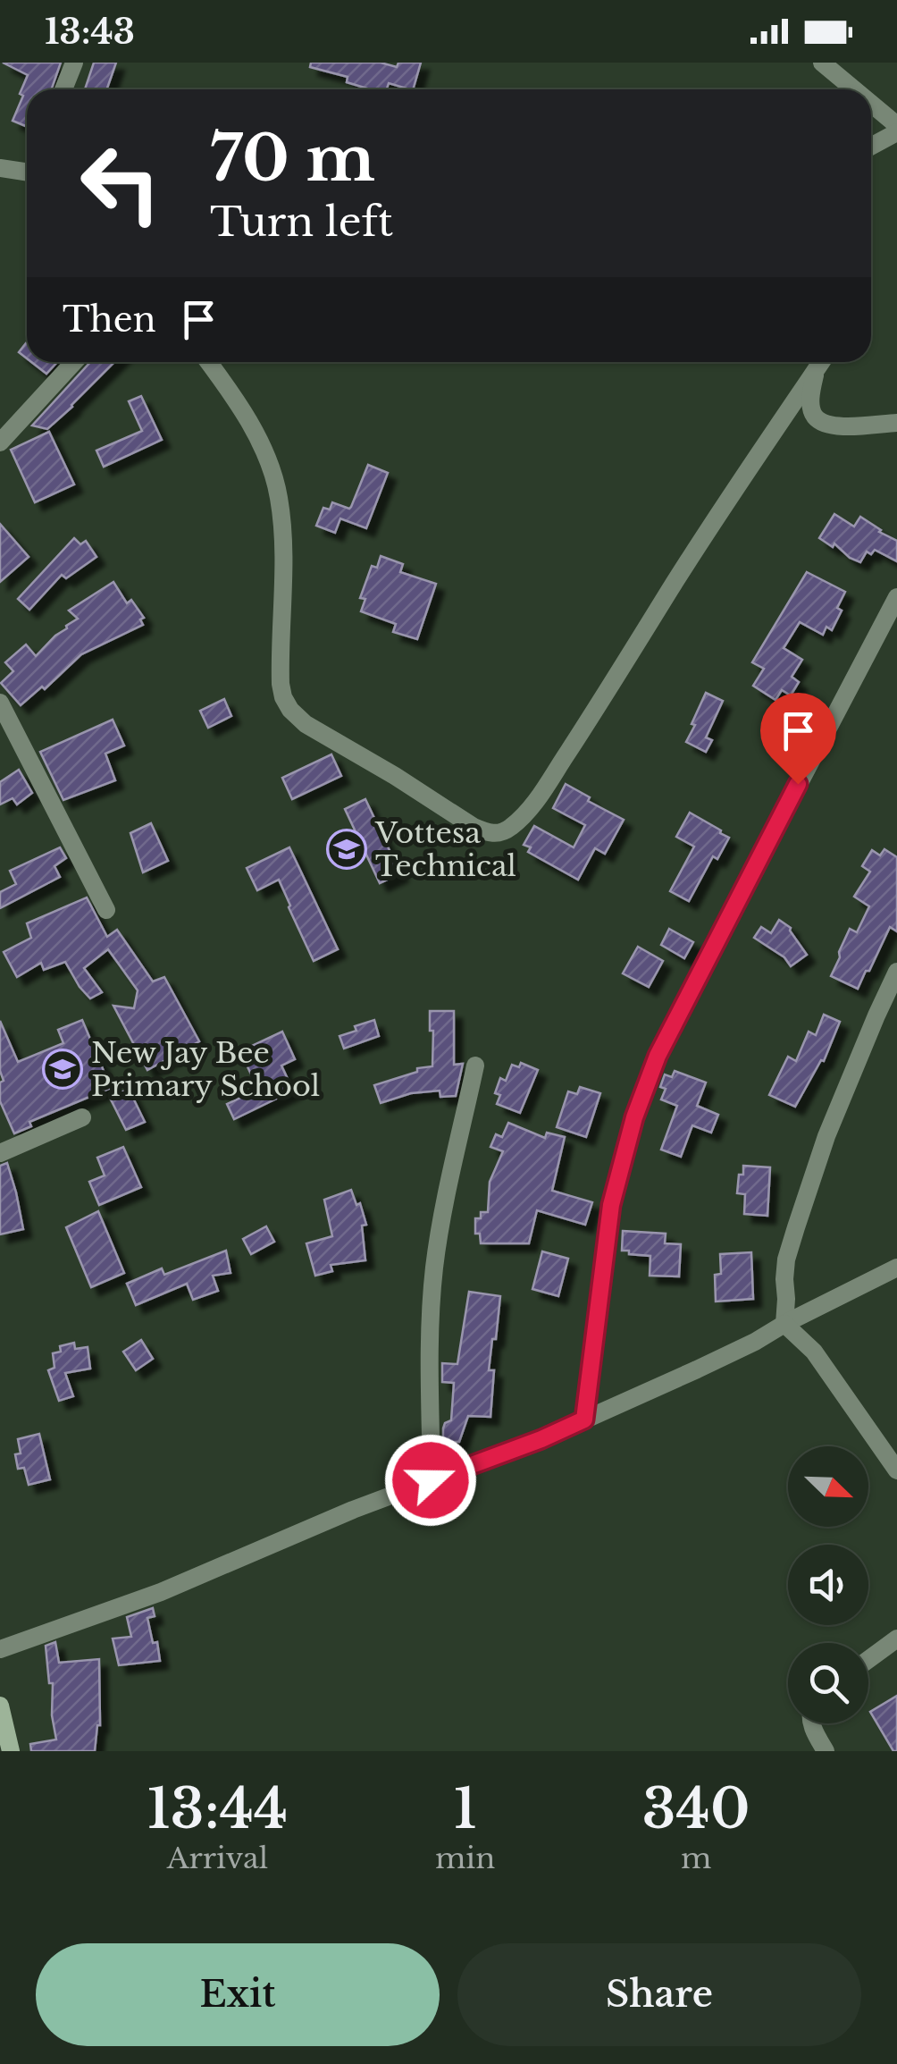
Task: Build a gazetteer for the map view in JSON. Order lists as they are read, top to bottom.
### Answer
{
  "places": {
    "school or university": ["Vottesa Technical", "New Jay Bee Primary School"]
  },
  "north": "bottom right",
  "page": {
    "status": "13:43",
    "turn": ["70 m", "Turn left"],
    "then": "Then",
    "eta": [
      "13:44",
      "Arrival",
      "1",
      "min",
      "340",
      "m"
    ],
    "buttons": ["Exit", "Share"]
  }
}
